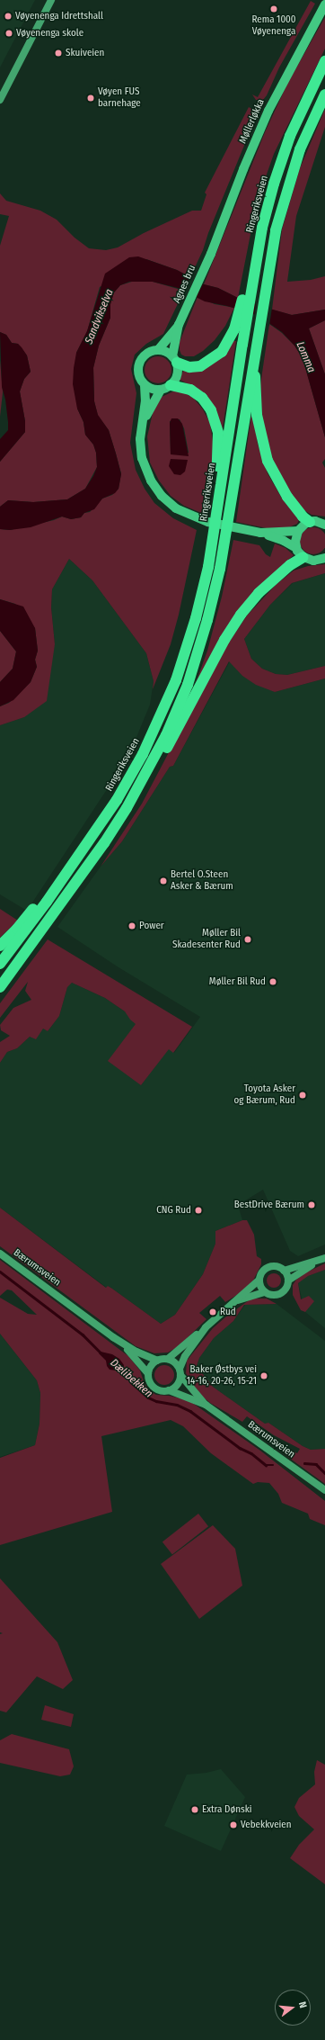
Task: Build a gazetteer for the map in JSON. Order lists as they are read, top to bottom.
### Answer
{
  "streets": {
    "highway": ["Ringeriksveien"],
    "main road": ["Møllerløkka", "Agnes bru", "Bærumsveien"]
  },
  "crossings": [
    ["Møllerløkka", "Agnes bru"]
  ],
  "water": ["Sandvikselva", "Lomma", "Dælibekken"],
  "places": [
    "Rema 1000 Vøyenenga",
    "Vøyenenga Idrettshall",
    "Vøyenenga skole",
    "Skuiveien",
    "Vøyen FUS barnehage",
    "Bertel O.Steen Asker & Bærum",
    "Power",
    "Møller Bil Skadesenter Rud",
    "Møller Bil Rud",
    "Toyota Asker og Bærum, Rud",
    "BestDrive Bærum",
    "CNG Rud",
    "Rud",
    "Baker Østbys vei 14-16, 20-26, 15-21",
    "Extra Dønski",
    "Vebekkveien"
  ],
  "north": "right"
}
